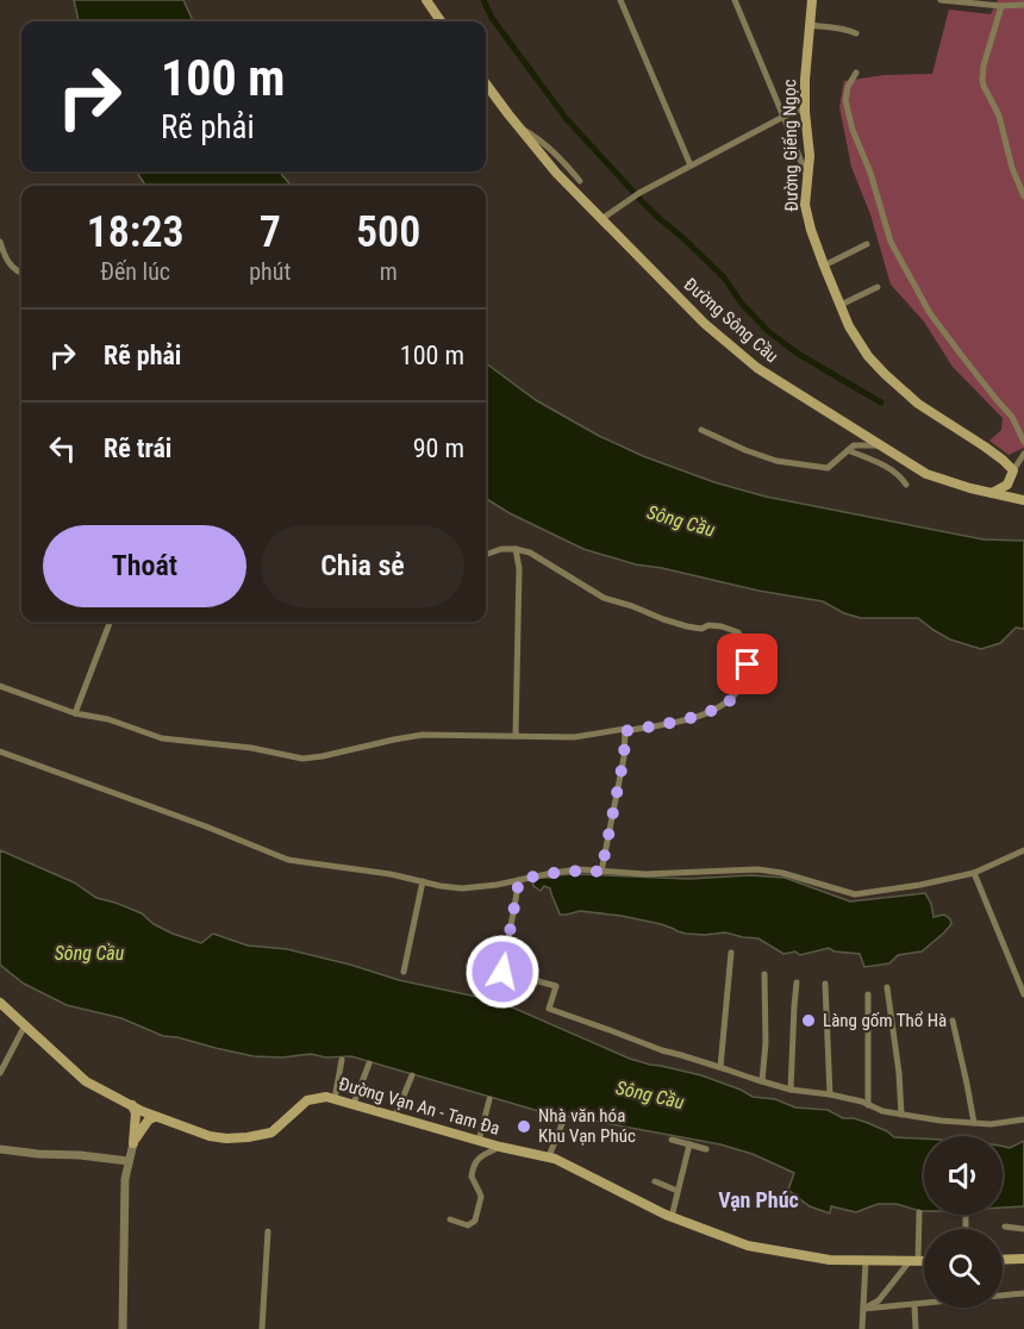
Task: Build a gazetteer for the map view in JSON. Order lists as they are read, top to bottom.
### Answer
{
  "streets": {
    "main road": ["Đường Giếng Ngọc", "Đường Sông Cầu", "Đường Vạn An - Tam Đa"]
  },
  "districts": ["Vạn Phúc"],
  "water": ["Sông Cầu"],
  "places": ["Làng gốm Thổ Hà", "Nhà văn hóa Khu Vạn Phúc"],
  "page": {
    "turn": ["100 m", "Rẽ phải"],
    "eta": [
      "18:23",
      "Đến lúc",
      "7",
      "phút",
      "500",
      "m"
    ],
    "list": [
      {
        "name": "Rẽ phải",
        "value": "100 m"
      },
      {
        "name": "Rẽ trái",
        "value": "90 m"
      }
    ],
    "buttons": ["Thoát", "Chia sẻ"]
  }
}
